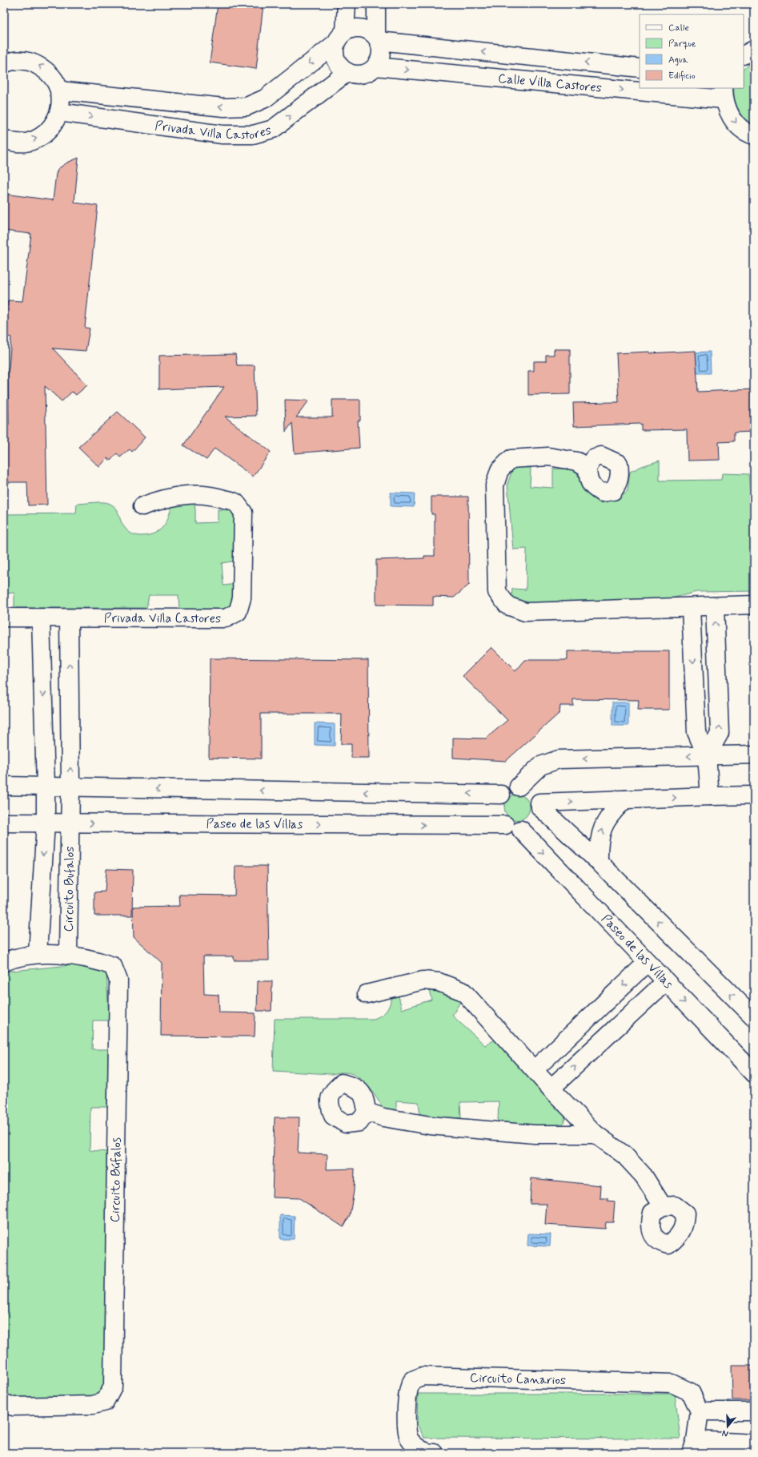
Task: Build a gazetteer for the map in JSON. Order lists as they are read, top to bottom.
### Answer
{
  "streets": {
    "street": [
      "Calle Villa Castores",
      "Privada Villa Castores",
      "Paseo de las Villas",
      "Circuito Bufalos",
      "Circuito Búfalos",
      "Circuito Canarios"
    ]
  },
  "crossings": [
    ["Calle Villa Castores", "Privada Villa Castores"],
    ["Paseo de las Villas", "Circuito Bufalos"],
    ["Circuito Bufalos", "Circuito Búfalos"]
  ],
  "legend": [
    "Calle",
    "Parque",
    "Agua",
    "Edificio"
  ],
  "north": "bottom"
}
